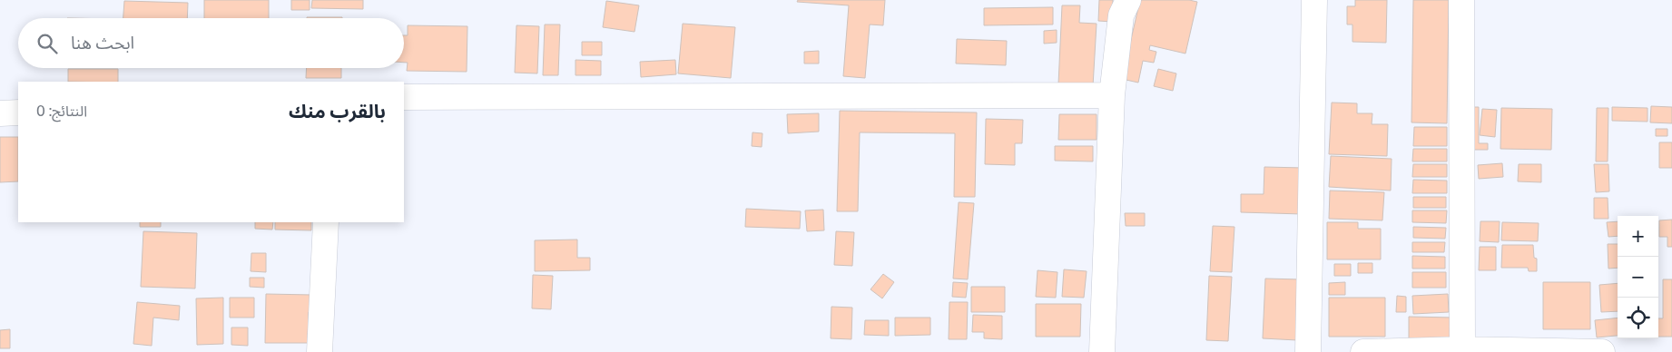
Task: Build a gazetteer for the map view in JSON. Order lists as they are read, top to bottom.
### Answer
{
  "page": {
    "search": "ابحث هنا",
    "heading": ["بالقرب منك", "النتائج: 0"],
    "map_buttons": ["+", "−"]
  }
}
